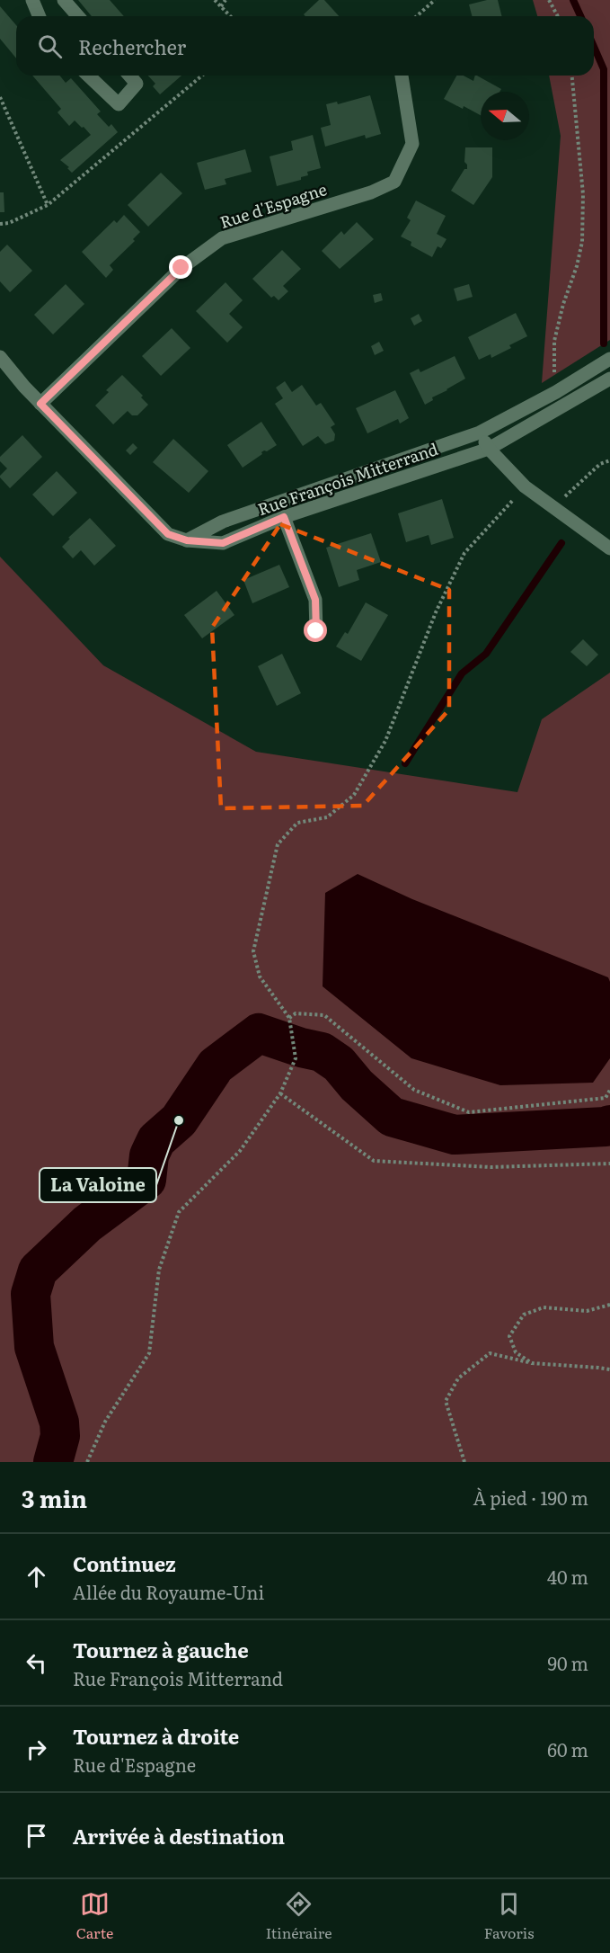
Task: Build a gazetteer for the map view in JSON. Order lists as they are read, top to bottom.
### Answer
{
  "streets": {
    "street": ["Rue d'Espagne", "Rue François Mitterrand"]
  },
  "crossings": [
    ["Rue d'Espagne", "Rue François Mitterrand"]
  ],
  "places": ["La Valoine"],
  "north": "left",
  "page": {
    "search": "Rechercher",
    "heading": ["3 min", "À pied · 190 m"],
    "list": [
      ["Continuez", "Allée du Royaume-Uni", "40 m"],
      ["Tournez à gauche", "Rue François Mitterrand", "90 m"],
      ["Tournez à droite", "Rue d'Espagne", "60 m"],
      "Arrivée à destination"
    ],
    "nav": ["Carte", "Itinéraire", "Favoris"]
  }
}
